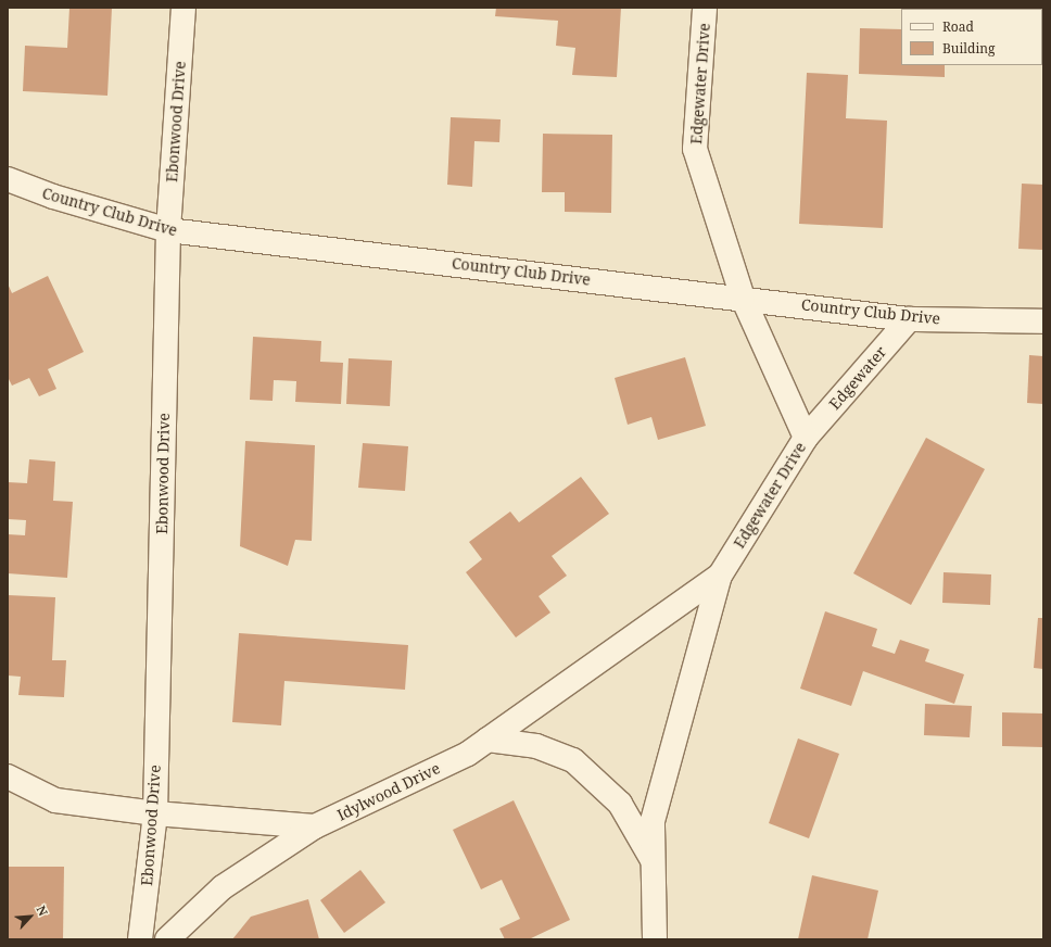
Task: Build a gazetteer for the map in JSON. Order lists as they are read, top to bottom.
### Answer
{
  "streets": {
    "street": [
      "Edgewater Drive",
      "Ebonwood Drive",
      "Country Club Drive",
      "Edgewater",
      "Idylwood Drive"
    ]
  },
  "crossings": [
    ["Edgewater Drive", "Country Club Drive"],
    ["Edgewater Drive", "Edgewater"],
    ["Edgewater Drive", "Idylwood Drive"],
    ["Ebonwood Drive", "Country Club Drive"],
    ["Country Club Drive", "Edgewater"]
  ],
  "legend": ["Road", "Building"],
  "north": "top right"
}
